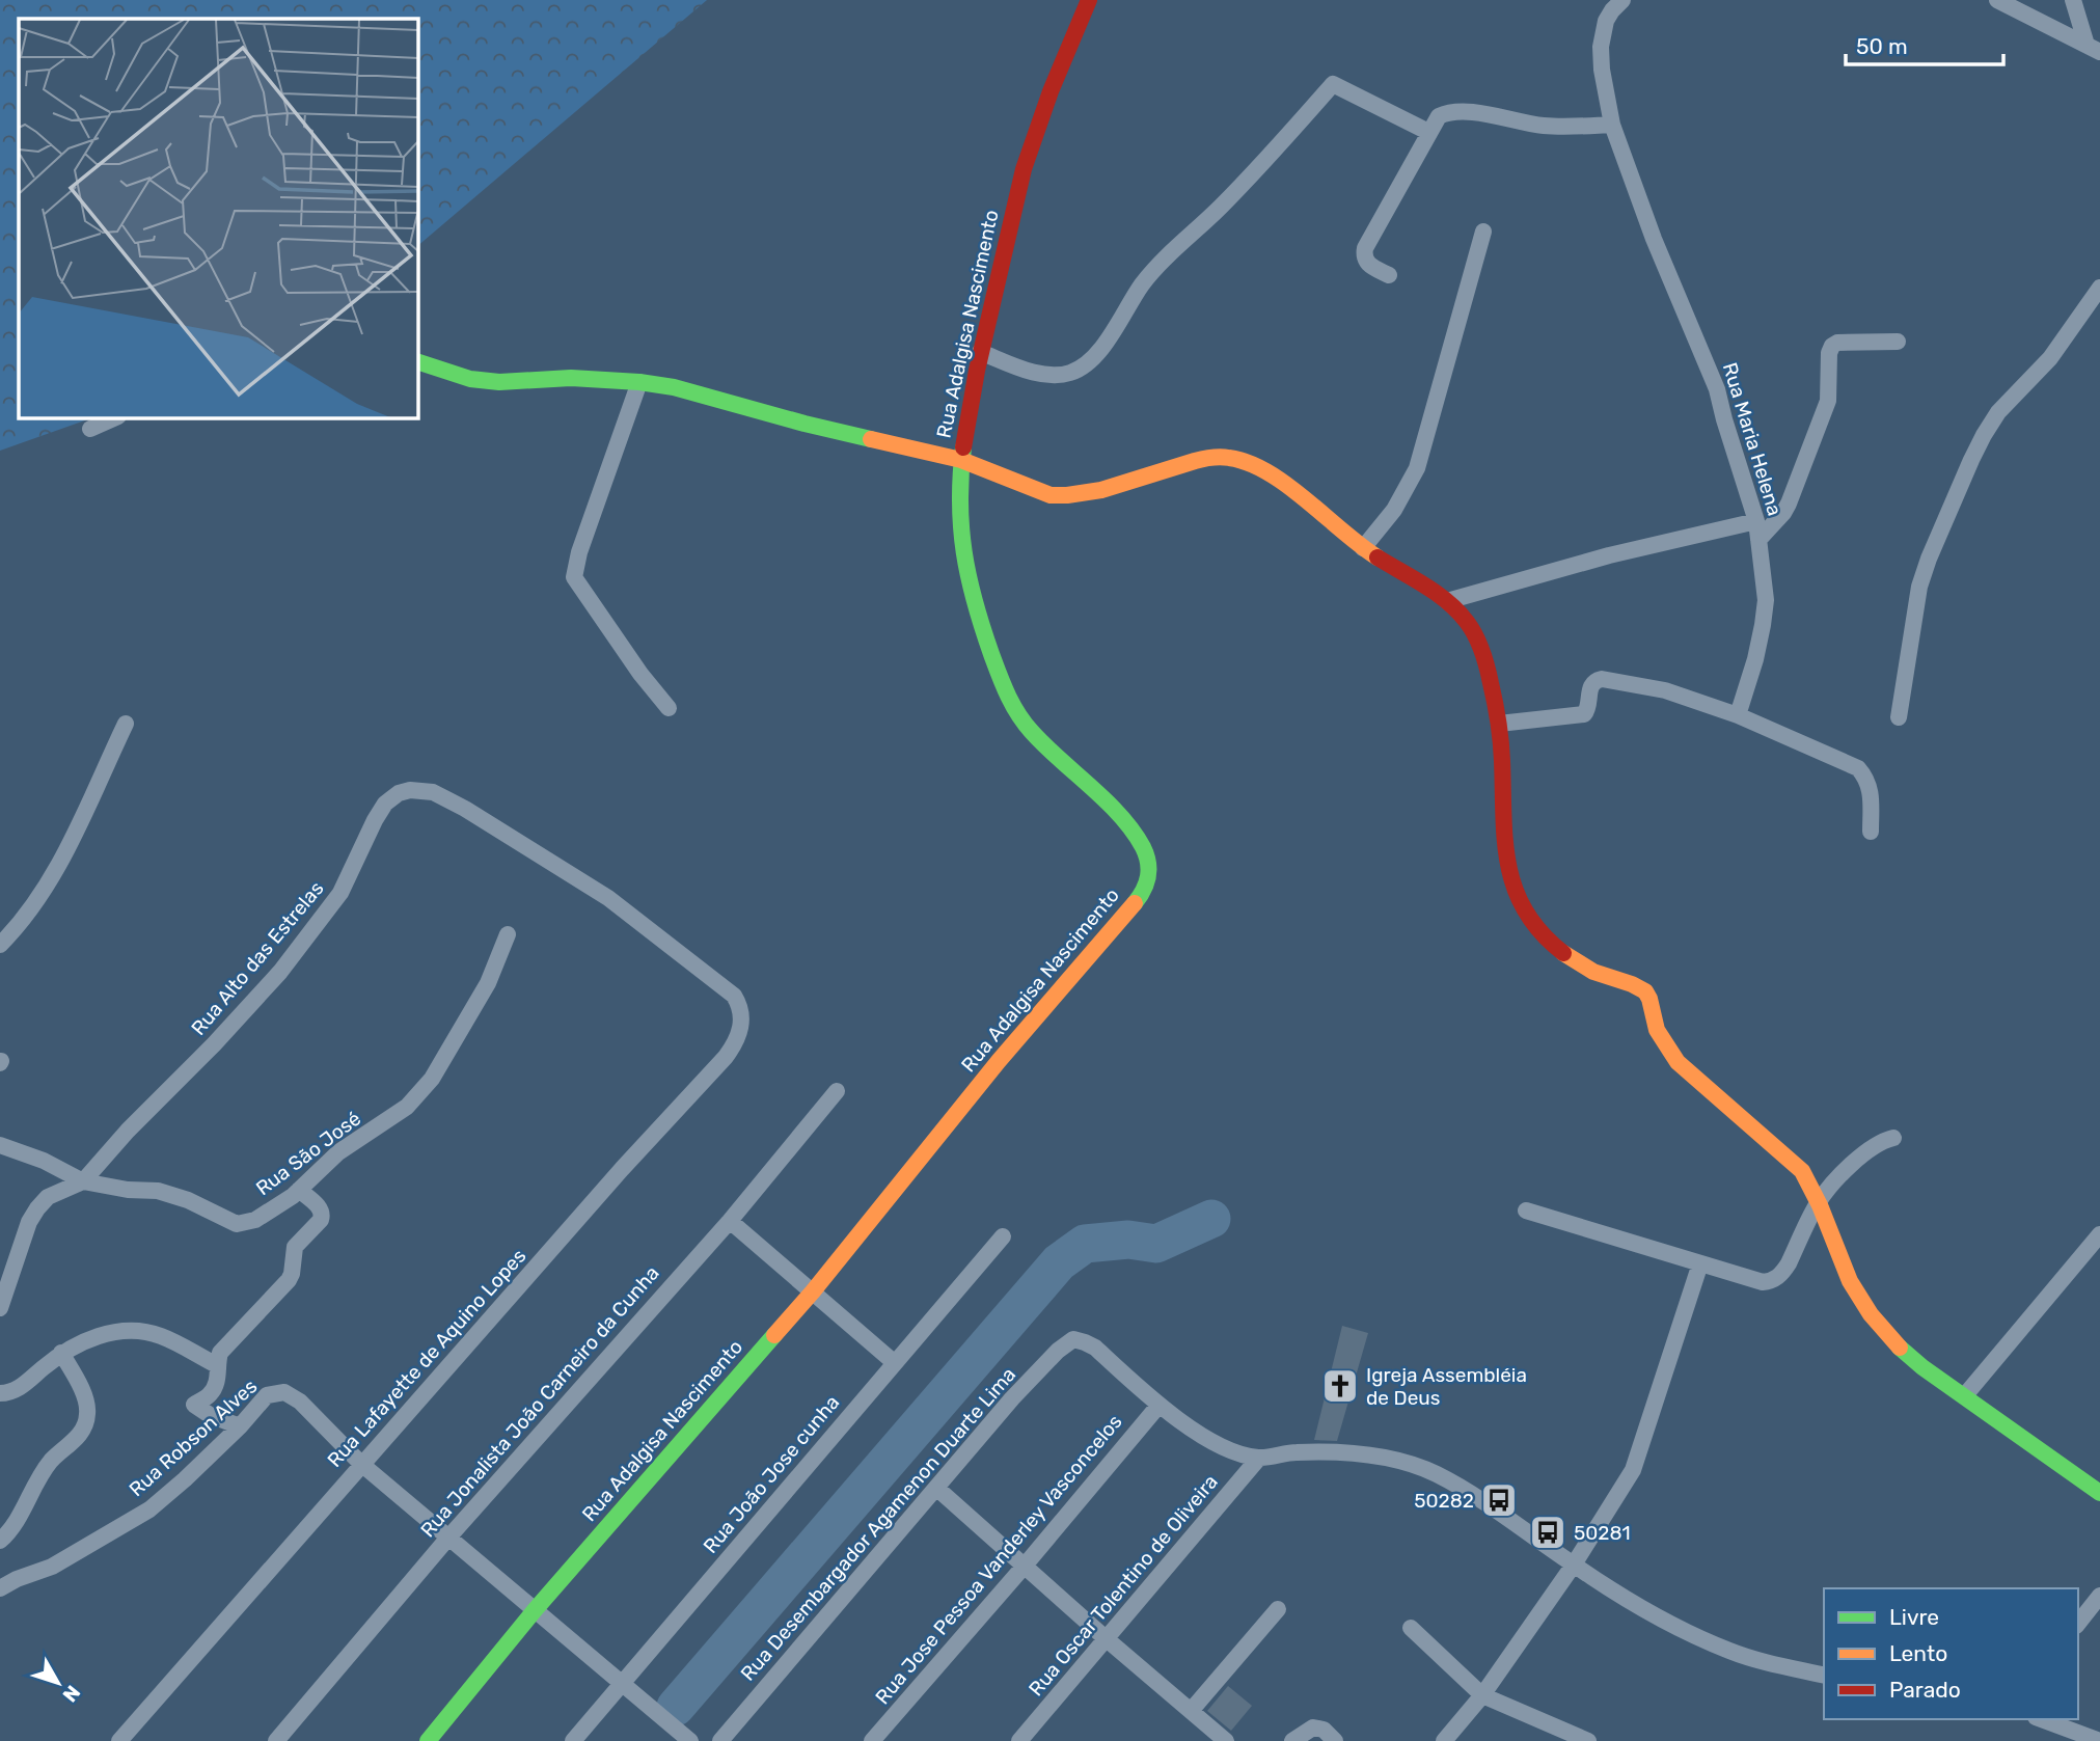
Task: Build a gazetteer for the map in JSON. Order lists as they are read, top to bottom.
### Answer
{
  "streets": {
    "street": [
      "Rua Adalgisa Nascimento",
      "Rua Maria Helena",
      "Rua Alto das Estrelas",
      "Rua São José",
      "Rua Lafayette de Aquino Lopes",
      "Rua Jonalista João Carneiro da Cunha",
      "Rua Robson Alves",
      "Rua João Jose cunha",
      "Rua Desembargador Agamenon Duarte Lima",
      "Rua Jose Pessoa Vanderley Vasconcelos",
      "Rua Oscar Tolentino de Oliveira"
    ]
  },
  "crossings": [
    ["Rua Alto das Estrelas", "Rua São José"],
    ["Rua Alto das Estrelas", "Rua Lafayette de Aquino Lopes"],
    ["Rua Lafayette de Aquino Lopes", "Rua Robson Alves"],
    ["Rua Desembargador Agamenon Duarte Lima", "Rua Jose Pessoa Vanderley Vasconcelos"]
  ],
  "places": {
    "church": ["Igreja Assembléia de Deus"],
    "bus stop": ["50282", "50281"]
  },
  "legend": ["Livre", "Lento", "Parado"],
  "scale_bar": "50 m",
  "north": "bottom right"
}
